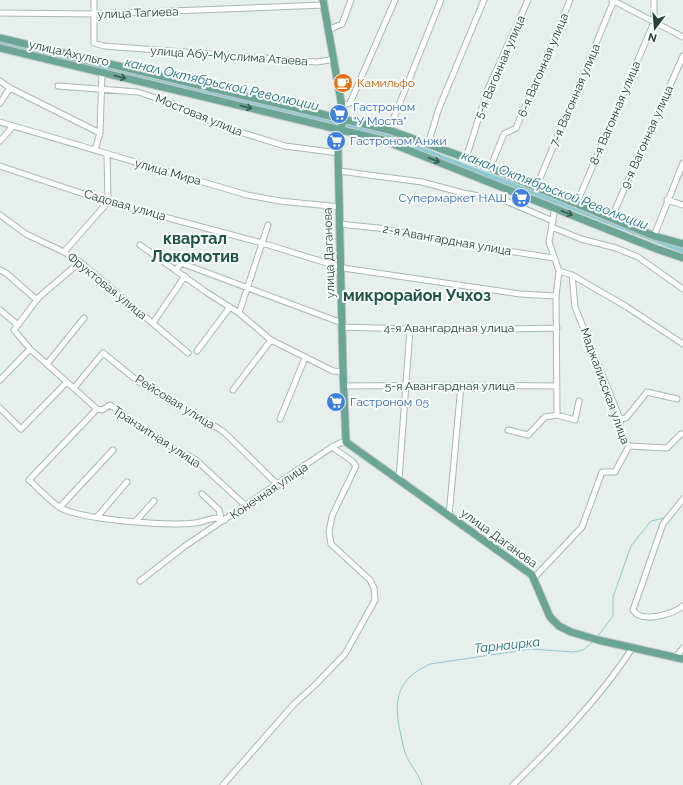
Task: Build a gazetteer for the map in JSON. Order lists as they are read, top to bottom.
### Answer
{
  "streets": {
    "main road": ["улица Ахульго", "улица Даганова"],
    "street": [
      "улица Тагиева",
      "улица Абу-Муслима Атаева",
      "6-я Вагонная улица",
      "5-я Вагонная улица",
      "7-я Вагонная улица",
      "8-я Вагонная улица",
      "Мостовая улица",
      "9-я Вагонная улица",
      "улица Мира",
      "Садовая улица",
      "2-я Авангардная улица",
      "Фруктовая улица",
      "4-я Авангардная улица",
      "5-я Авангардная улица",
      "Маджалисская улица",
      "Рейсовая улица",
      "Транзитная улица",
      "Конечная улица"
    ]
  },
  "crossings": [
    ["улица Тагиева", "улица Абу-Муслима Атаева"],
    ["улица Тагиева", "улица Даганова"],
    ["улица Ахульго", "улица Даганова"],
    ["улица Абу-Муслима Атаева", "улица Даганова"],
    ["Мостовая улица", "улица Даганова"],
    ["улица Мира", "улица Даганова"],
    ["Садовая улица", "улица Даганова"],
    ["2-я Авангардная улица", "улица Даганова"],
    ["улица Даганова", "4-я Авангардная улица"],
    ["улица Даганова", "5-я Авангардная улица"],
    ["улица Даганова", "Маджалисская улица"],
    ["улица Даганова", "Конечная улица"],
    ["Рейсовая улица", "Транзитная улица"],
    ["Рейсовая улица", "Конечная улица"],
    ["Транзитная улица", "Конечная улица"]
  ],
  "districts": ["квартал Локомотив", "микрорайон Учхоз"],
  "water": ["канал Октябрьской Революции", "Тарнаирка"],
  "places": {
    "cafe": ["Камильфо"],
    "supermarket": [
      "Гастроном \"У Моста\"",
      "Гастроном Анжи",
      "Супермаркет НАШ",
      "Гастроном 05"
    ]
  },
  "north": "bottom"
}
